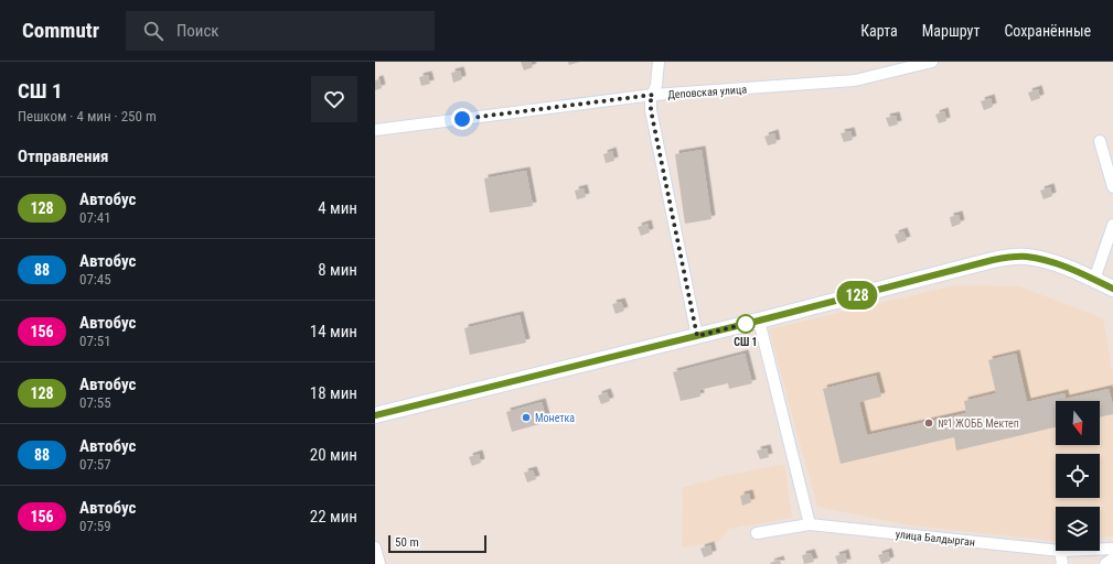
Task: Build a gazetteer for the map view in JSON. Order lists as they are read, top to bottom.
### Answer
{
  "streets": {
    "street": ["Деповская улица", "улица Балдырган"]
  },
  "places": ["СШ 1", "Монетка", "№1 ЖОББ Мектеп"],
  "lines": ["bus line 128"],
  "scale_bar": "50 m",
  "north": "bottom",
  "page": {
    "header": "Commutr",
    "search": "Поиск",
    "nav": ["Карта", "Маршрут", "Сохранённые"],
    "heading": [
      ["СШ 1", "Пешком · 4 мин · 250 m"],
      "Отправления"
    ],
    "on_map": "128",
    "list": [
      {
        "mark": "128",
        "name": "Автобус",
        "note": "07:41",
        "value": "4 мин"
      },
      {
        "mark": "88",
        "name": "Автобус",
        "note": "07:45",
        "value": "8 мин"
      },
      {
        "mark": "156",
        "name": "Автобус",
        "note": "07:51",
        "value": "14 мин"
      },
      {
        "mark": "128",
        "name": "Автобус",
        "note": "07:55",
        "value": "18 мин"
      },
      {
        "mark": "88",
        "name": "Автобус",
        "note": "07:57",
        "value": "20 мин"
      },
      {
        "mark": "156",
        "name": "Автобус",
        "note": "07:59",
        "value": "22 мин"
      }
    ],
    "scale": "50 m"
  }
}
